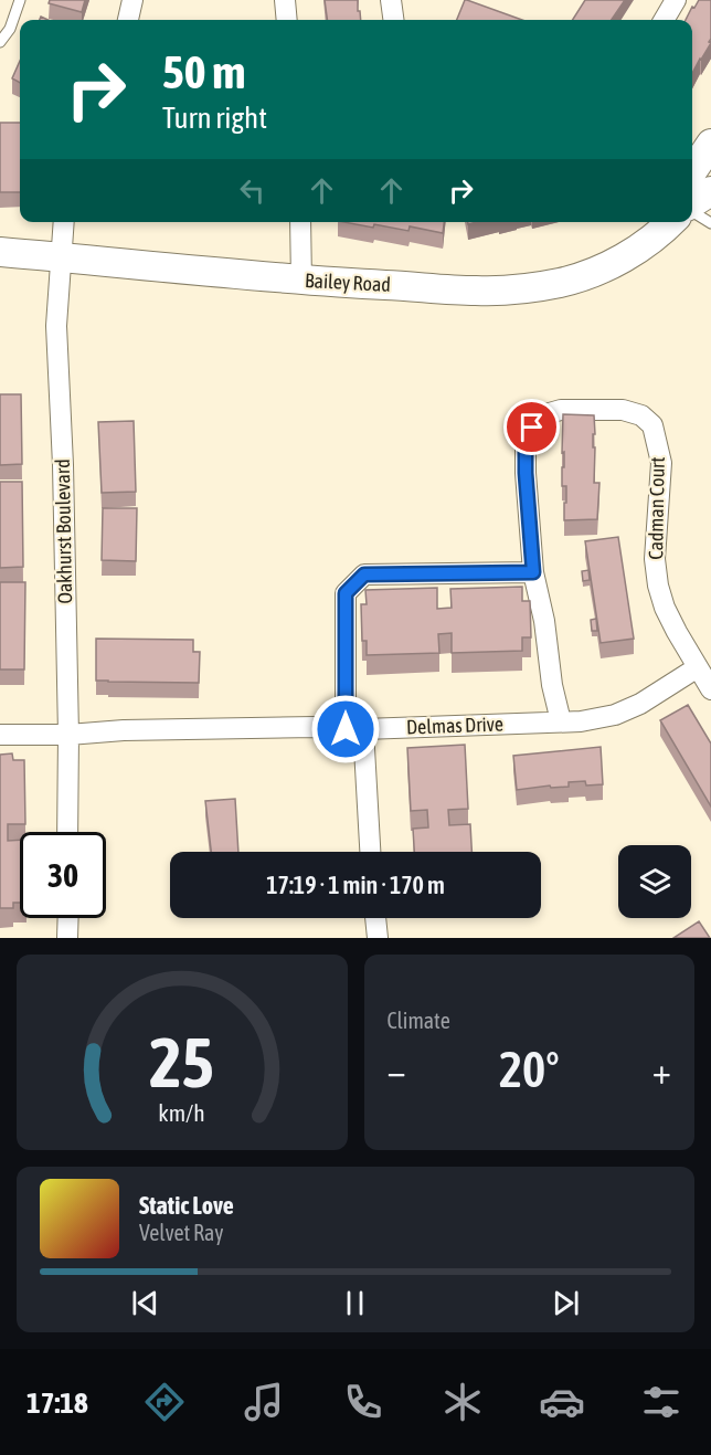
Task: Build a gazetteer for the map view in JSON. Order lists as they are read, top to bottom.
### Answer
{
  "streets": {
    "street": [
      "Bailey Road",
      "Cadman Court",
      "Oakhurst Boulevard",
      "Delmas Drive"
    ]
  },
  "crossings": [
    ["Bailey Road", "Oakhurst Boulevard"],
    ["Cadman Court", "Delmas Drive"],
    ["Oakhurst Boulevard", "Delmas Drive"]
  ],
  "page": {
    "turn": ["50 m", "Turn right"],
    "limit": "30",
    "trip": "17:19 · 1 min · 170 m",
    "tile": "Climate",
    "heat": ["−", "20°", "+"],
    "song": ["Static Love", "Velvet Ray"],
    "tabs": "17:18",
    "gauge": ["25", "km/h"]
  }
}
